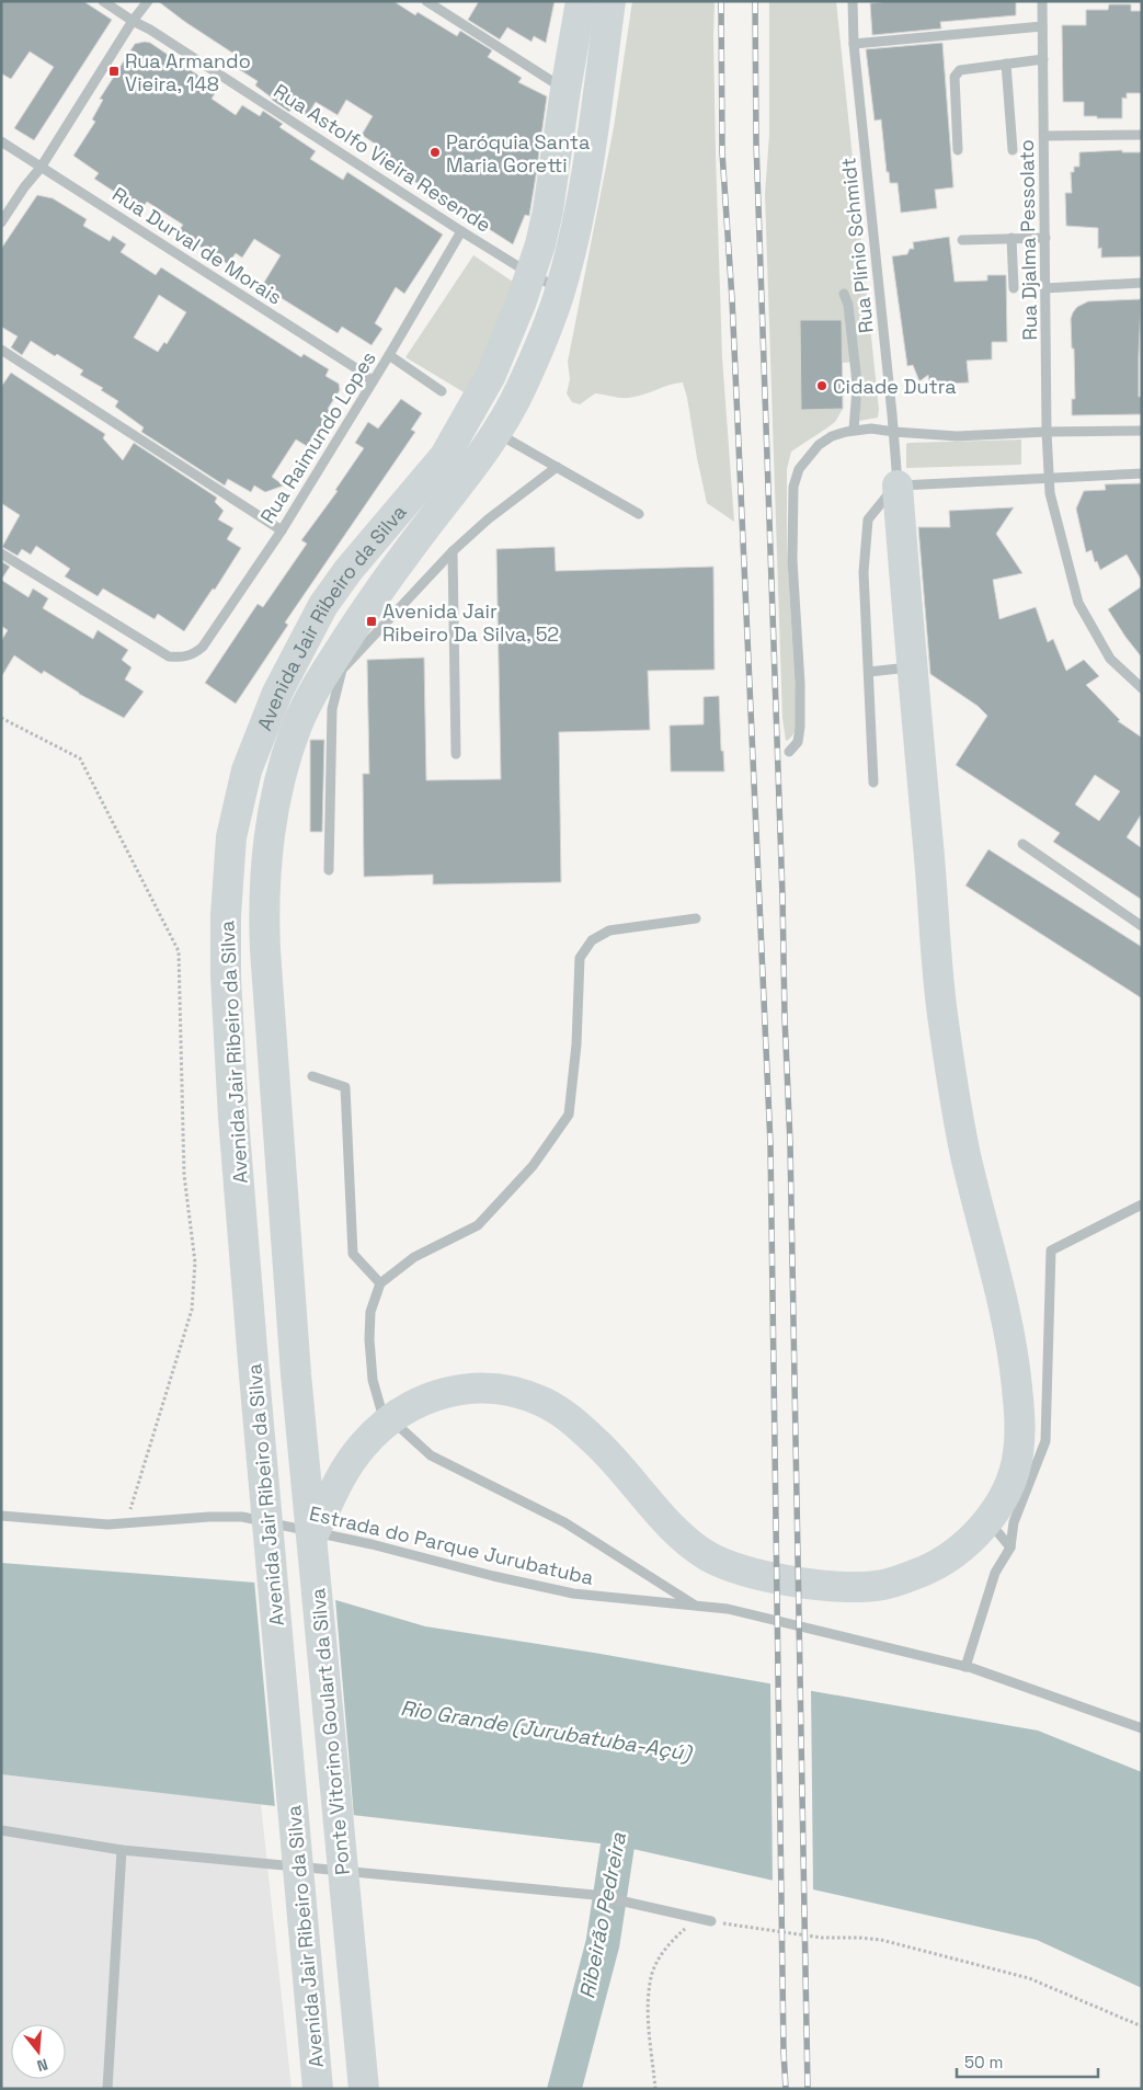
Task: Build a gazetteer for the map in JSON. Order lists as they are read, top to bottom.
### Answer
{
  "streets": {
    "main road": ["Avenida Jair Ribeiro da Silva", "Ponte Vitorino Goulart da Silva"],
    "street": [
      "Rua Astolfo Vieira Resende",
      "Rua Djalma Pessolato",
      "Rua Durval de Morais",
      "Rua Plínio Schmidt",
      "Rua Raimundo Lopes",
      "Estrada do Parque Jurubatuba"
    ]
  },
  "crossings": [
    ["Rua Astolfo Vieira Resende", "Rua Raimundo Lopes"],
    ["Rua Astolfo Vieira Resende", "Avenida Jair Ribeiro da Silva"],
    ["Rua Durval de Morais", "Rua Raimundo Lopes"],
    ["Avenida Jair Ribeiro da Silva", "Ponte Vitorino Goulart da Silva"]
  ],
  "water": ["Rio Grande (Jurubatuba-Açú)", "Ribeirão Pedreira"],
  "places": {
    "transit": ["Rua Armando Vieira, 148", "Avenida Jair Ribeiro Da Silva, 52"],
    "other": ["Paróquia Santa Maria Goretti", "Cidade Dutra"]
  },
  "scale_bar": "50 m",
  "north": "bottom"
}
